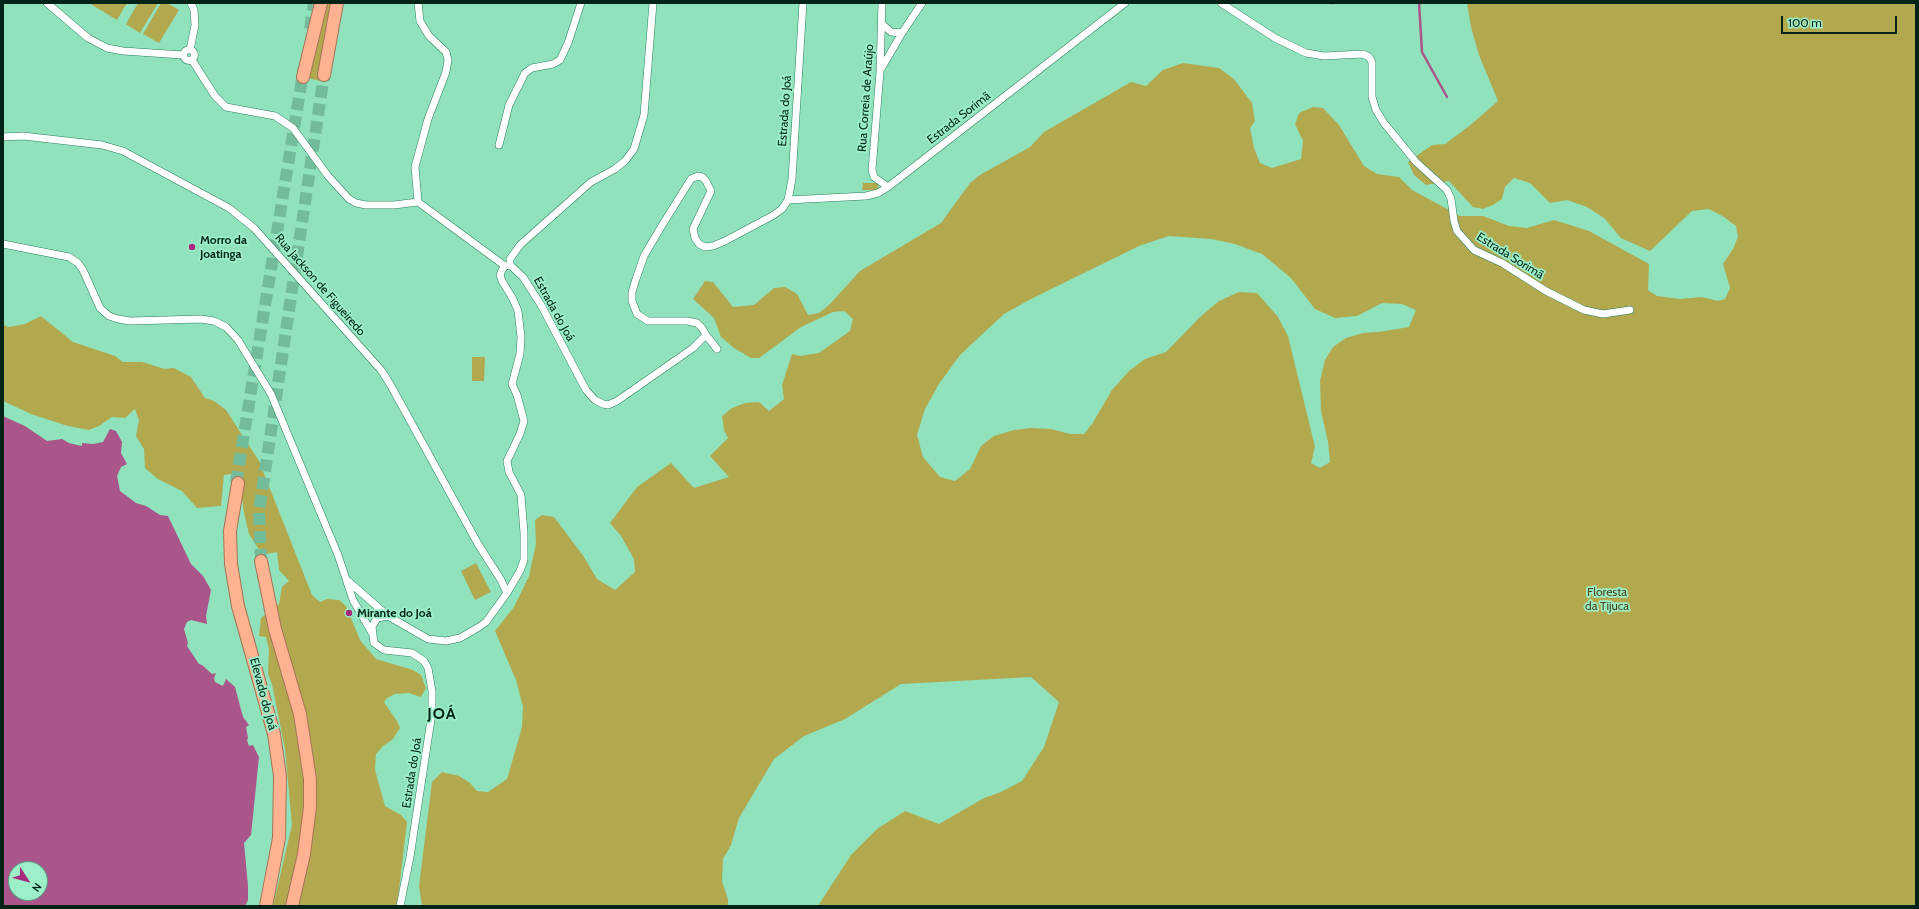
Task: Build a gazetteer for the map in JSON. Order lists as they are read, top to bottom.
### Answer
{
  "streets": {
    "highway": ["Elevado do Joá"],
    "street": [
      "Rua Correia de Araújo",
      "Estrada do Joá",
      "Estrada Sorimã",
      "Rua Jackson de Figueiredo"
    ]
  },
  "crossings": [
    ["Rua Correia de Araújo", "Estrada Sorimã"],
    ["Estrada do Joá", "Estrada Sorimã"]
  ],
  "districts": ["JOÁ"],
  "parks": ["Floresta da Tijuca"],
  "places": ["Morro da Joatinga", "Mirante do Joá"],
  "scale_bar": "100 m",
  "north": "bottom right"
}
